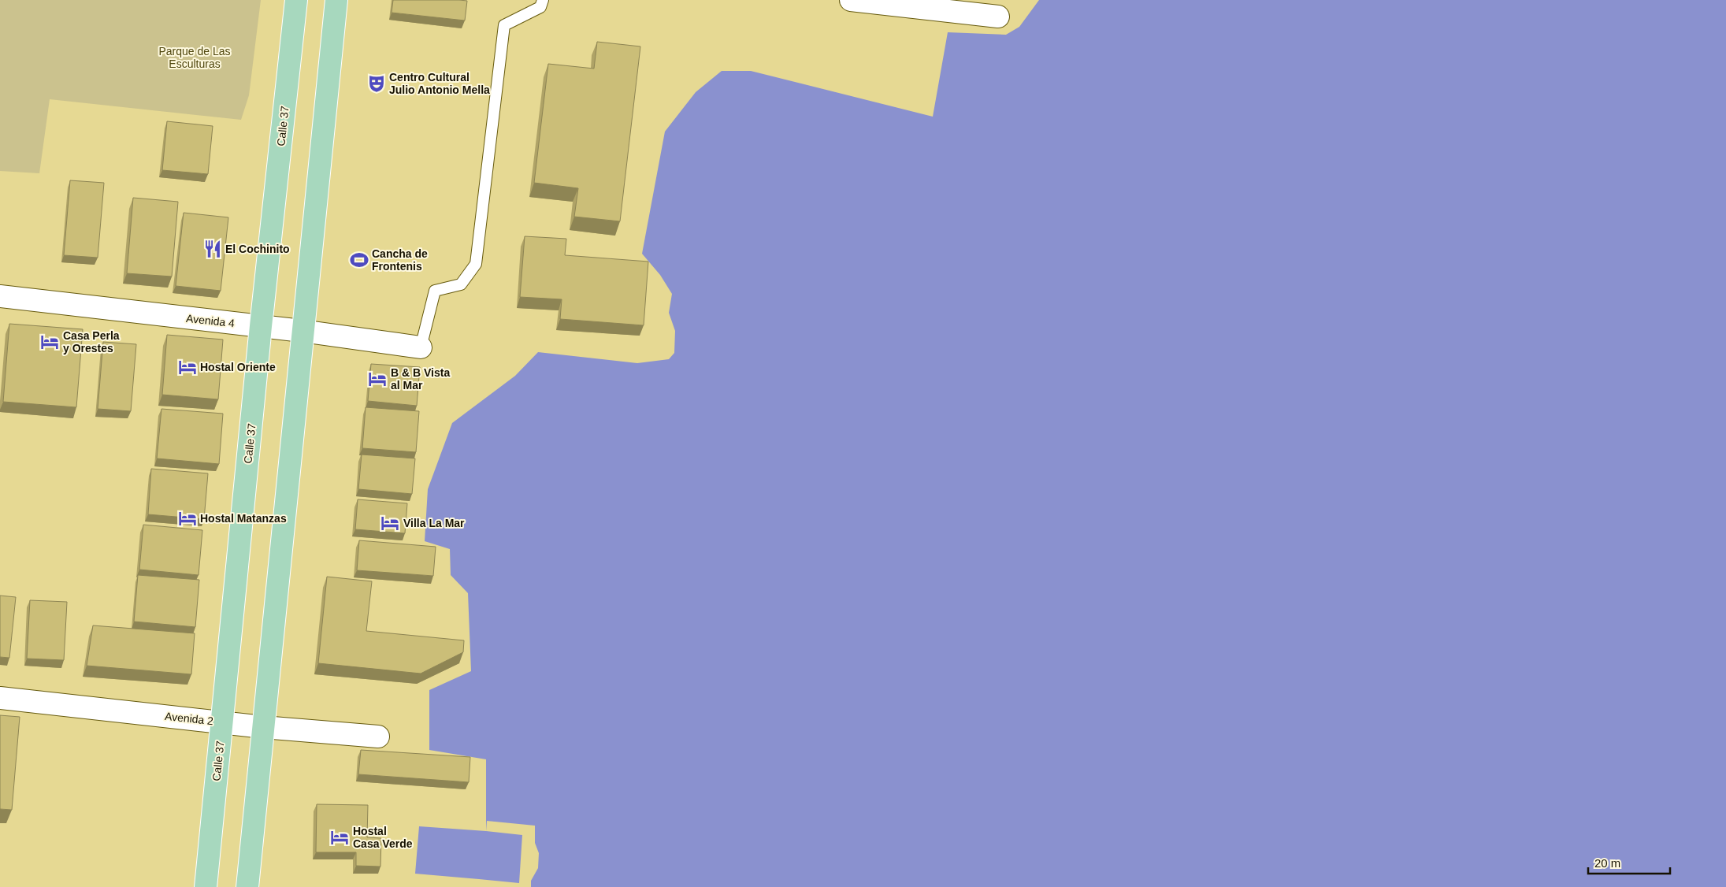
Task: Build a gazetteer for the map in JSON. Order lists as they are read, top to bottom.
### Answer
{
  "streets": {
    "main road": ["Calle 37"],
    "street": ["Avenida 4", "Avenida 2"]
  },
  "crossings": [
    ["Calle 37", "Avenida 4"],
    ["Calle 37", "Avenida 2"]
  ],
  "parks": ["Parque de Las Esculturas"],
  "places": {
    "theatre": ["Centro Cultural Julio Antonio Mella"],
    "restaurant": ["El Cochinito"],
    "sports": ["Cancha de Frontenis"],
    "hotel": [
      "Casa Perla y Orestes",
      "Hostal Oriente",
      "B & B Vista al Mar",
      "Hostal Matanzas",
      "Villa La Mar",
      "Hostal Casa Verde"
    ]
  },
  "scale_bar": "20 m"
}
